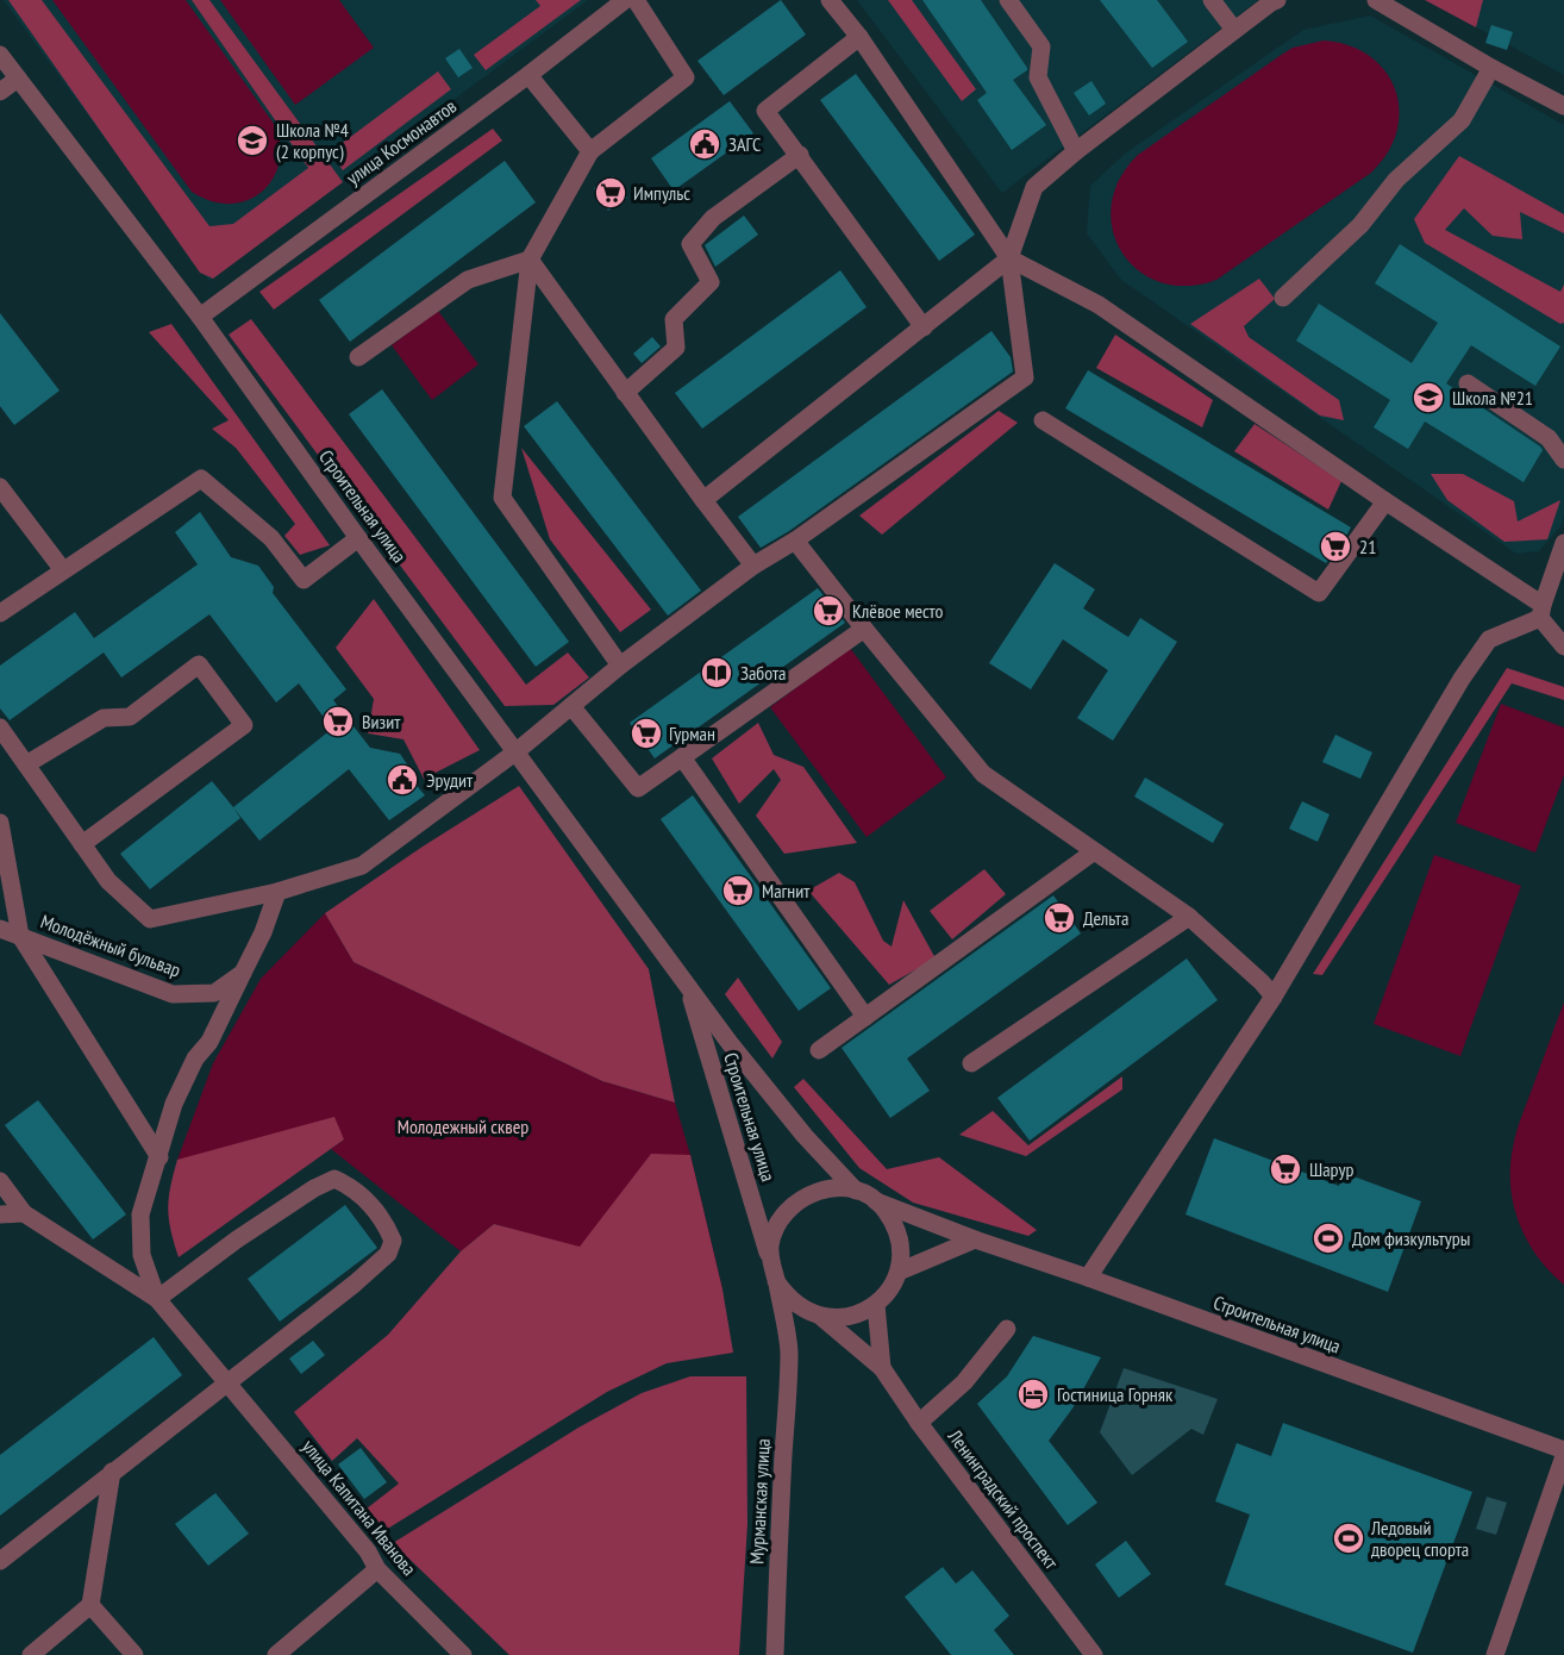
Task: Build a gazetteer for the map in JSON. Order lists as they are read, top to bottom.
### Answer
{
  "streets": {
    "street": [
      "улица Космонавтов",
      "Строительная улица",
      "Молодёжный бульвар",
      "Ленинградский проспект",
      "Мурманская улица",
      "улица Капитана Иванова"
    ]
  },
  "crossings": [
    ["улица Космонавтов", "Строительная улица"],
    ["Строительная улица", "Ленинградский проспект"]
  ],
  "parks": ["Молодежный сквер"],
  "places": {
    "school or university": ["Школа №4 (2 корпус)", "Школа №21"],
    "public building": ["ЗАГС", "Эрудит"],
    "supermarket": [
      "Импульс",
      "21",
      "Клёвое место",
      "Визит",
      "Гурман",
      "Магнит",
      "Дельта",
      "Шарур"
    ],
    "library": ["Забота"],
    "sports": ["Дом физкультуры", "Ледовый дворец спорта"],
    "hotel": ["Гостиница Горняк"]
  }
}
